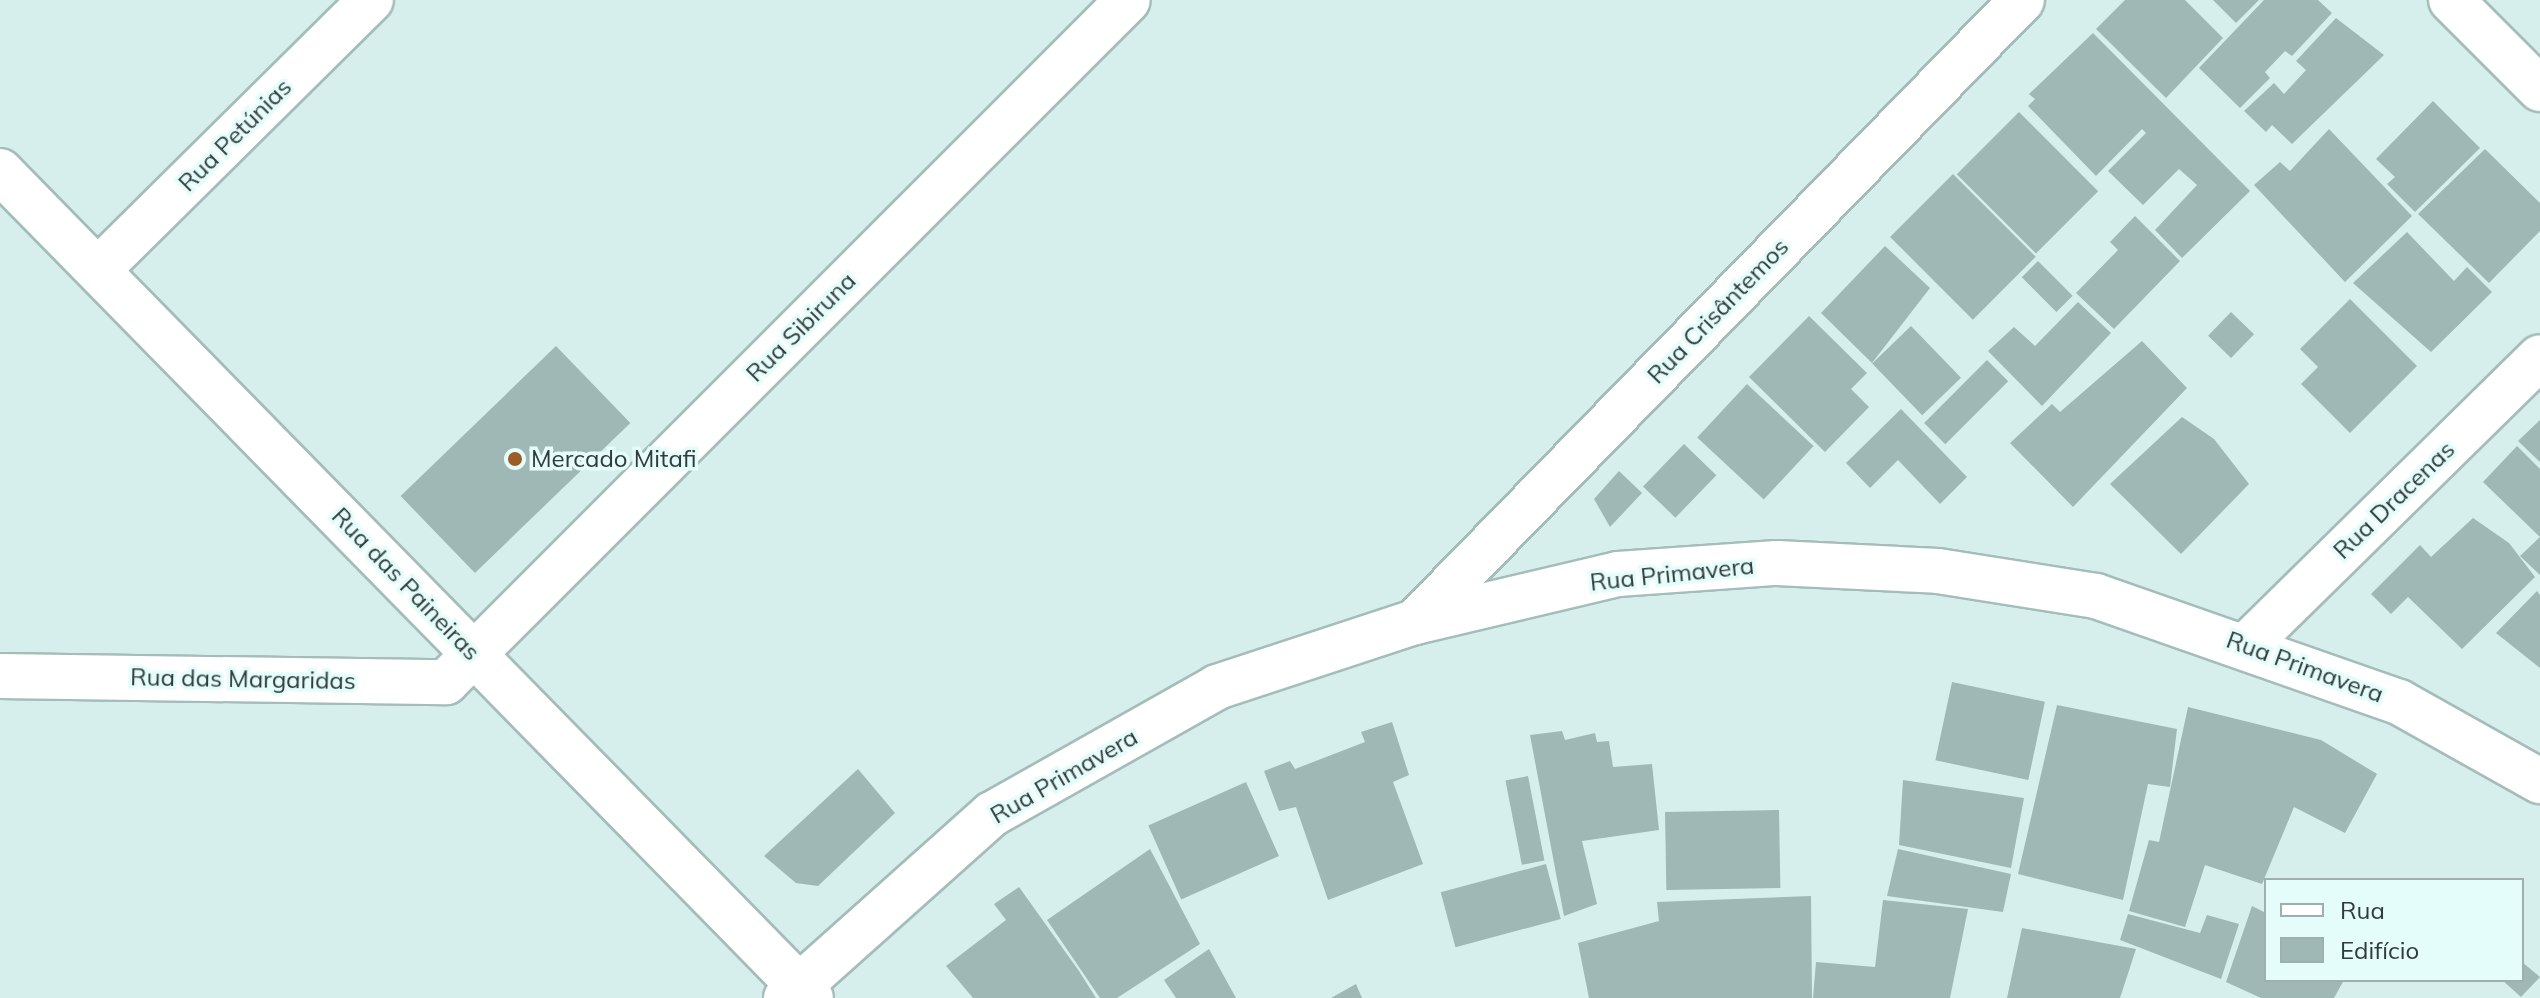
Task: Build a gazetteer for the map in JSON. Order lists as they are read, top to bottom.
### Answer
{
  "streets": {
    "street": [
      "Rua Petúnias",
      "Rua Crisântemos",
      "Rua Sibiruna",
      "Rua Dracenas",
      "Rua Primavera",
      "Rua das Paineiras",
      "Rua das Margaridas"
    ]
  },
  "crossings": [
    ["Rua Petúnias", "Rua das Paineiras"],
    ["Rua Crisântemos", "Rua Primavera"],
    ["Rua Sibiruna", "Rua das Paineiras"],
    ["Rua Sibiruna", "Rua das Margaridas"],
    ["Rua Dracenas", "Rua Primavera"],
    ["Rua Primavera", "Rua das Paineiras"],
    ["Rua das Paineiras", "Rua das Margaridas"]
  ],
  "places": ["Mercado Mitafi"],
  "legend": ["Rua", "Edifício"]
}
